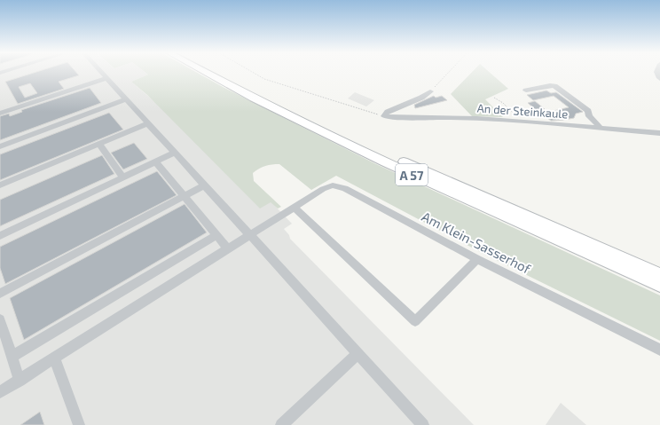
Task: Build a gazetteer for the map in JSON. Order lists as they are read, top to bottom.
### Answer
{
  "streets": {
    "highway": ["A 57"],
    "street": ["An der Steinkaule", "Am Klein-Sasserhof"]
  }
}
